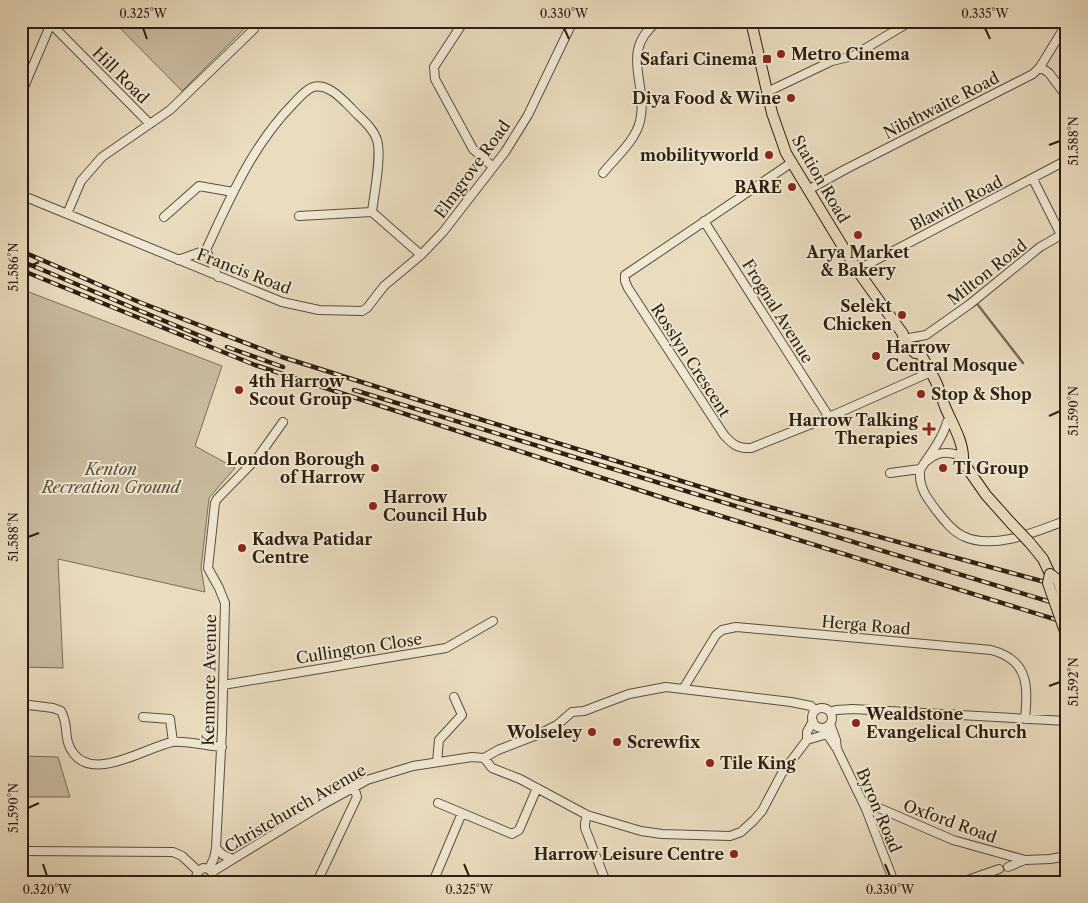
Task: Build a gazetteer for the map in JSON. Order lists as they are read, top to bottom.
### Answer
{
  "streets": {
    "main road": ["Station Road"],
    "street": [
      "Hill Road",
      "Nibthwaite Road",
      "Elmgrove Road",
      "Blawith Road",
      "Francis Road",
      "Milton Road",
      "Frognal Avenue",
      "Rosslyn Crescent",
      "Herga Road",
      "Cullington Close",
      "Kenmore Avenue",
      "Christchurch Avenue",
      "Byron Road",
      "Oxford Road"
    ]
  },
  "crossings": [
    ["Nibthwaite Road", "Station Road"],
    ["Elmgrove Road", "Francis Road"],
    ["Station Road", "Blawith Road"],
    ["Station Road", "Milton Road"],
    ["Station Road", "Rosslyn Crescent"],
    ["Frognal Avenue", "Rosslyn Crescent"],
    ["Cullington Close", "Kenmore Avenue"],
    ["Kenmore Avenue", "Christchurch Avenue"],
    ["Byron Road", "Oxford Road"]
  ],
  "parks": ["Kenton Recreation Ground"],
  "places": {
    "other": [
      "Metro Cinema",
      "Diya Food & Wine",
      "mobilityworld",
      "BARE",
      "Arya Market & Bakery",
      "Selekt Chicken",
      "Harrow Central Mosque",
      "4th Harrow Scout Group",
      "Stop & Shop",
      "London Borough of Harrow",
      "TI Group",
      "Harrow Council Hub",
      "Kadwa Patidar Centre",
      "Wealdstone Evangelical Church",
      "Wolseley",
      "Screwfix",
      "Tile King",
      "Harrow Leisure Centre"
    ],
    "transit": ["Safari Cinema"],
    "health": ["Harrow Talking Therapies"]
  },
  "coordinates": [
    "0.325°W",
    "0.330°W",
    "0.335°W",
    "51.588°N",
    "51.586°N",
    "51.590°N",
    "51.592°N",
    "0.320°W"
  ]
}
